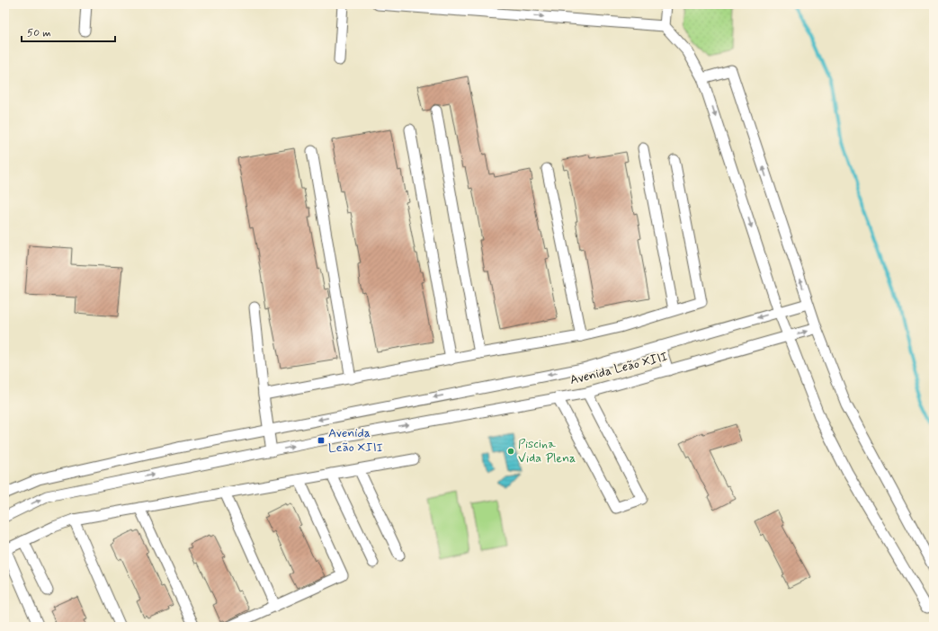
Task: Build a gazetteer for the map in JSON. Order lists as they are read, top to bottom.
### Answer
{
  "streets": {
    "street": ["Avenida Leão XIII"]
  },
  "places": {
    "transit": ["Avenida Leão XIII"],
    "other": ["Piscina Vida Plena"]
  },
  "scale_bar": "50 m"
}
